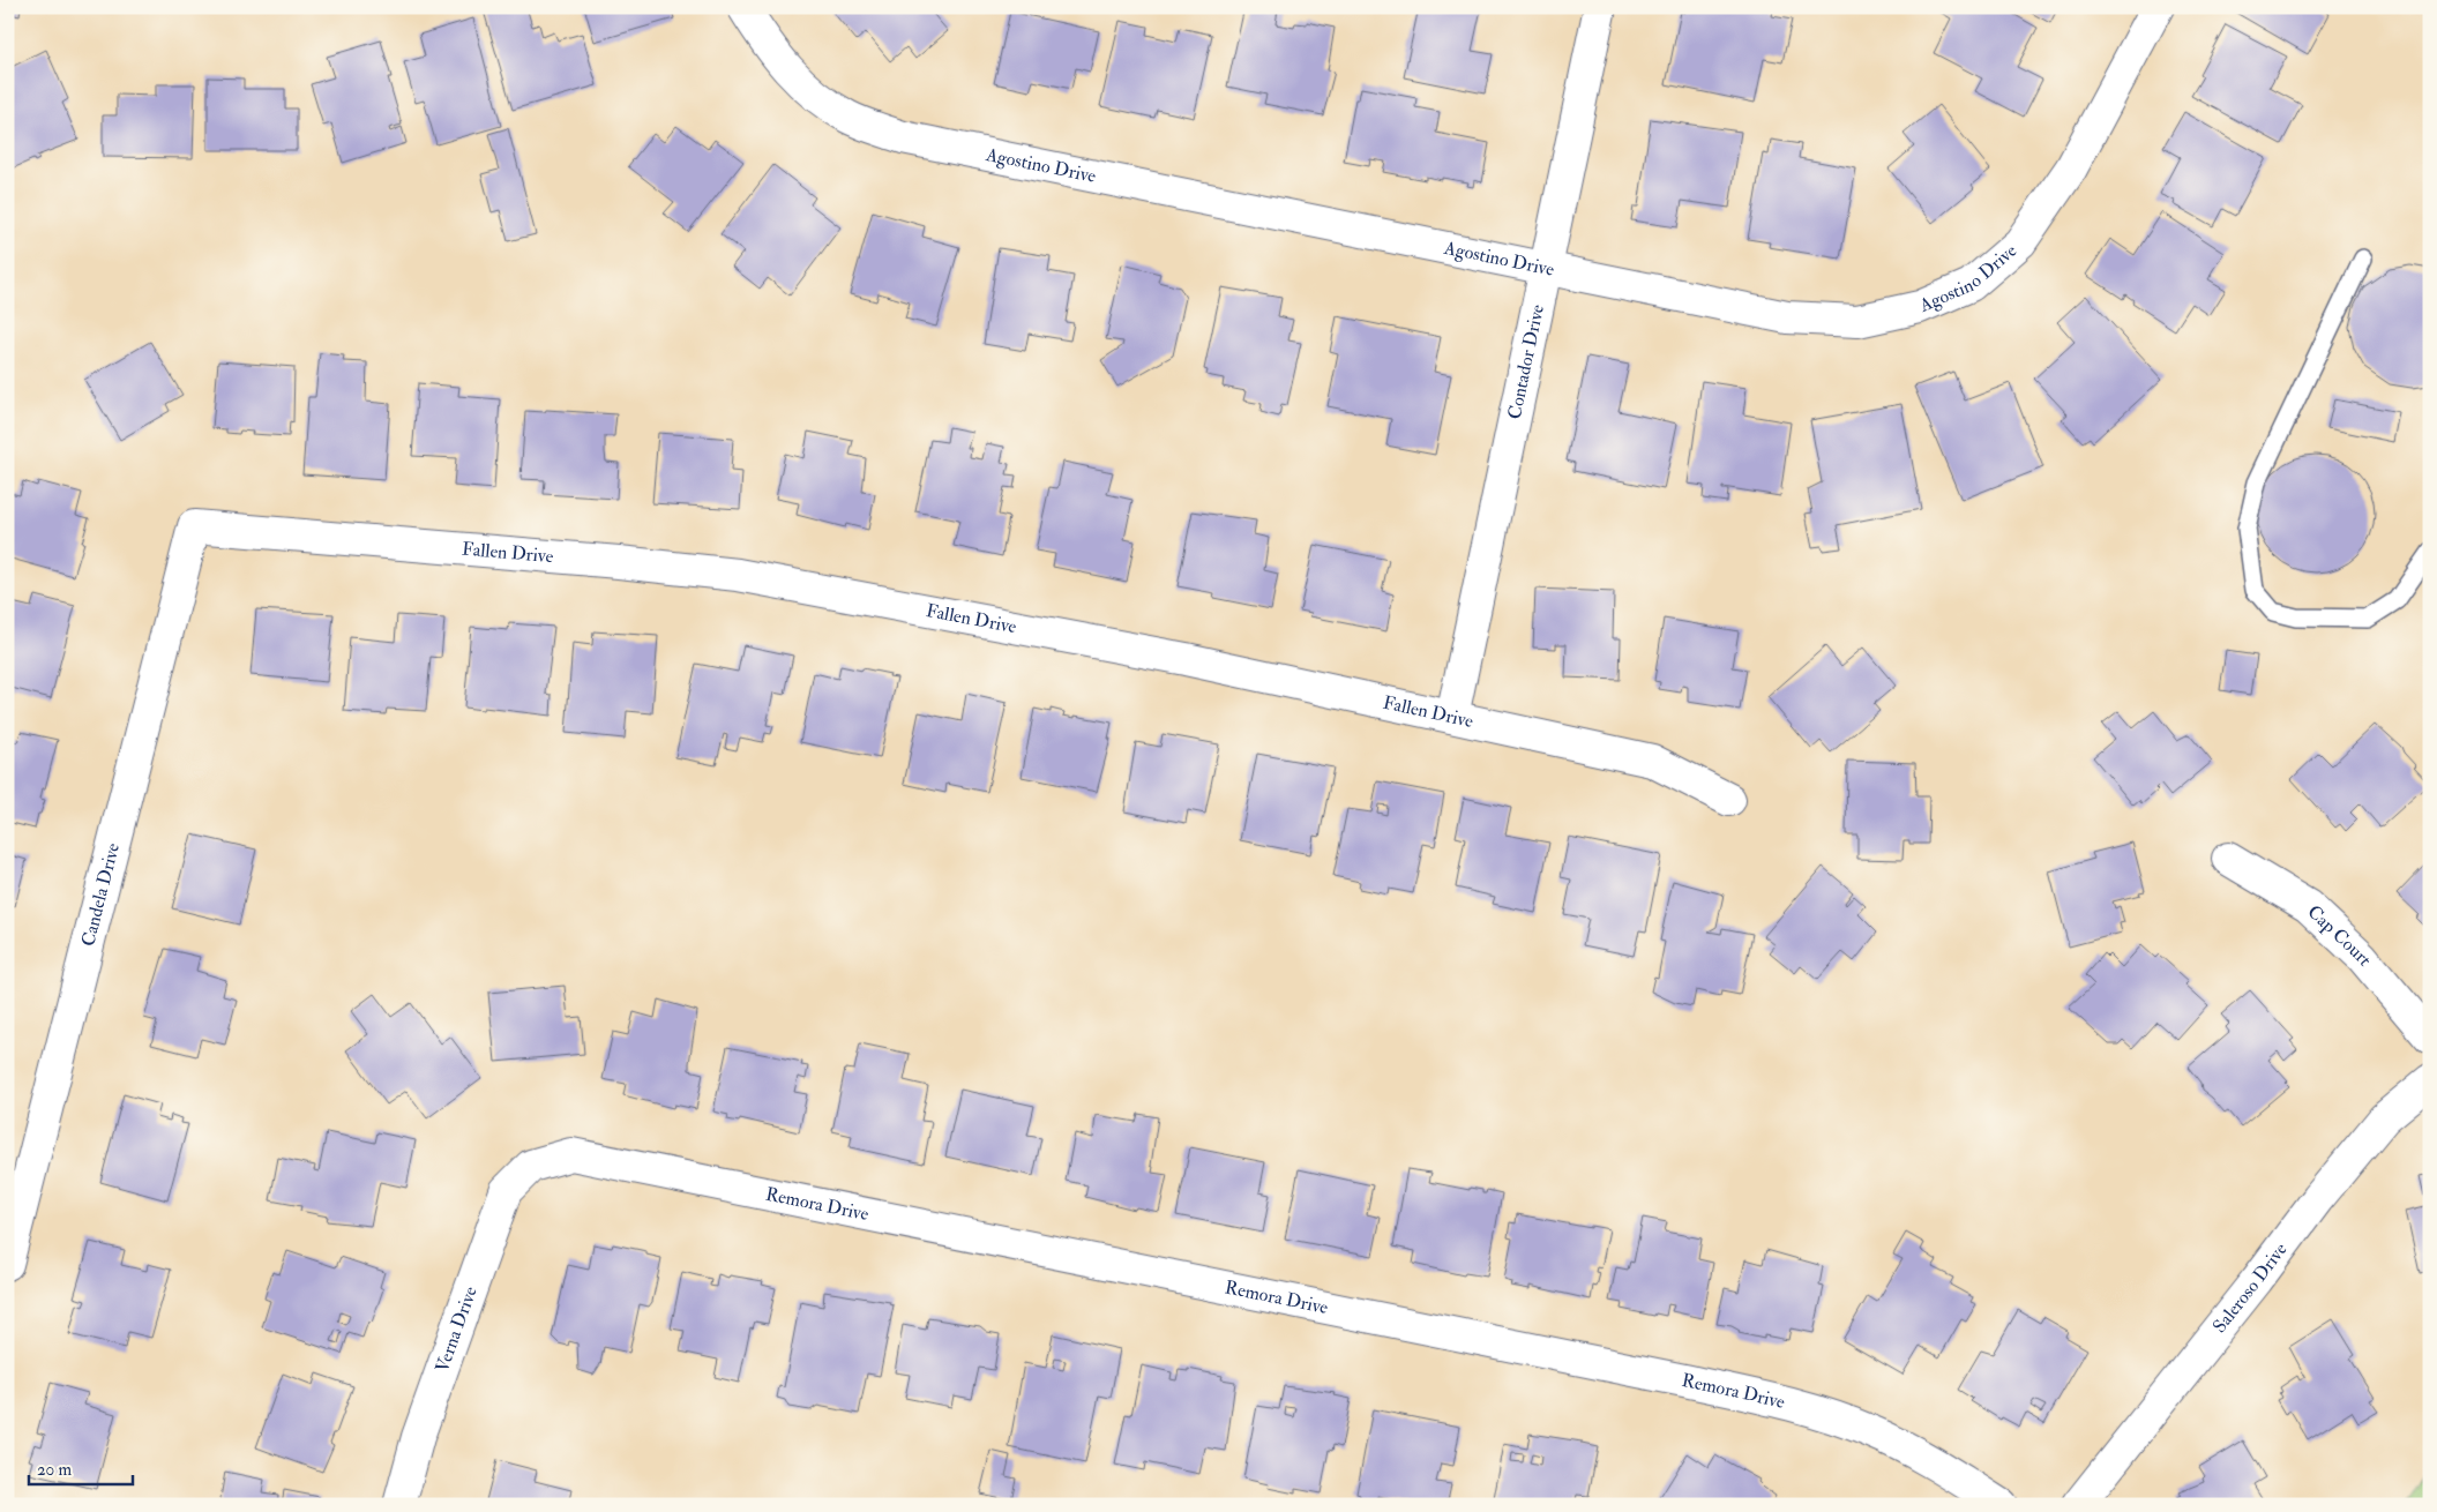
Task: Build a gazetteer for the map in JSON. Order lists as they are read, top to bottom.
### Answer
{
  "streets": {
    "street": [
      "Agostino Drive",
      "Contador Drive",
      "Fallen Drive",
      "Candela Drive",
      "Cap Court",
      "Remora Drive",
      "Saleroso Drive",
      "Verna Drive"
    ]
  },
  "crossings": [
    ["Agostino Drive", "Contador Drive"],
    ["Contador Drive", "Fallen Drive"],
    ["Fallen Drive", "Candela Drive"],
    ["Remora Drive", "Verna Drive"]
  ],
  "scale_bar": "20 m"
}
